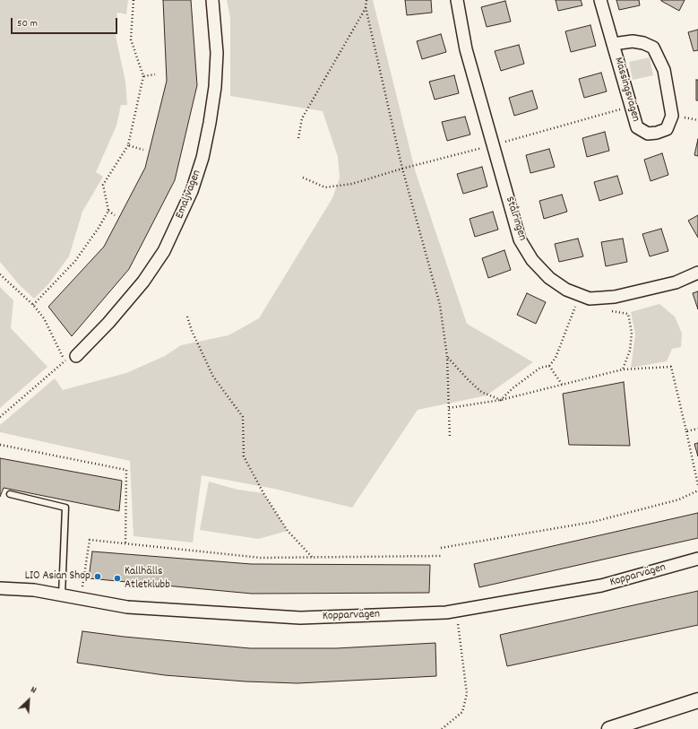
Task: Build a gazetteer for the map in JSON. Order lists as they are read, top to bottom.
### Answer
{
  "streets": {
    "street": [
      "Mässingsvägen",
      "Emaljvägen",
      "Stålringen",
      "Kopparvägen"
    ]
  },
  "places": ["LIO Asian Shop", "Kallhälls Atletklubb"],
  "scale_bar": "50 m",
  "north": "top right"
}
